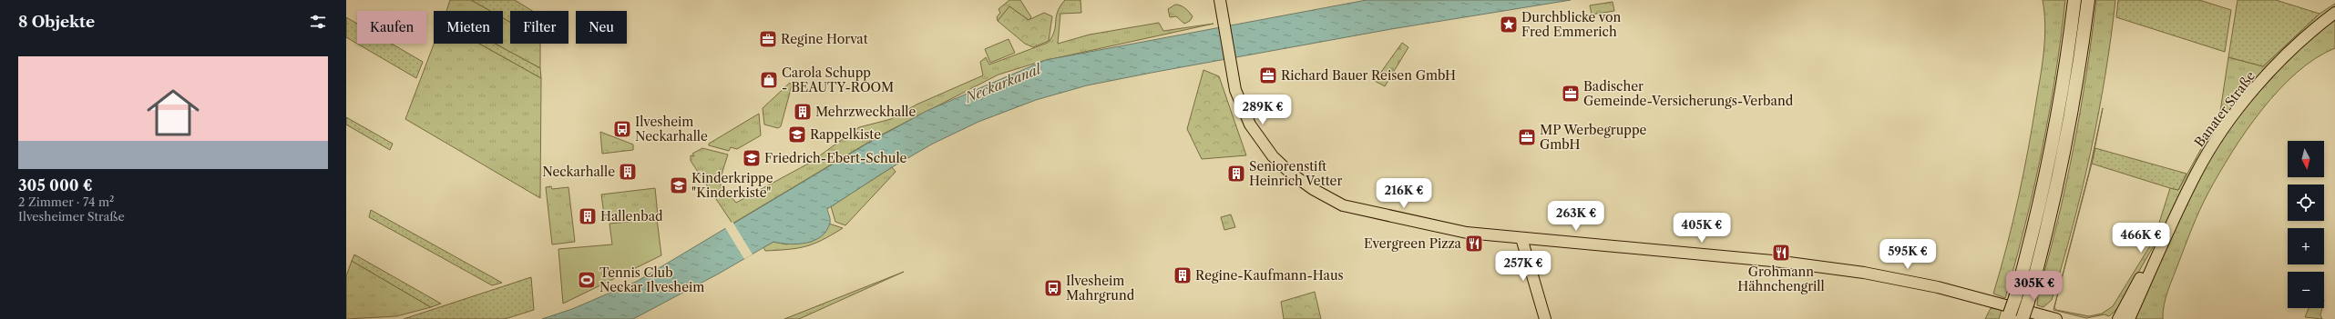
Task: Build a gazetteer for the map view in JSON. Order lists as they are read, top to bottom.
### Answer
{
  "streets": {
    "main road": ["Banater Straße"]
  },
  "water": ["Neckarkanal"],
  "places": {
    "place": ["Durchblicke von Fred Emmerich"],
    "office": [
      "Regine Horvat",
      "Richard Bauer Reisen GmbH",
      "Badischer Gemeinde-Versicherungs-Verband",
      "MP Werbegruppe GmbH"
    ],
    "shop": ["Carola Schupp - BEAUTY-ROOM"],
    "building": [
      "Mehrzweckhalle",
      "Neckarhalle",
      "Seniorenstift Heinrich Vetter",
      "Hallenbad",
      "Regine-Kaufmann-Haus"
    ],
    "bus stop": ["Ilvesheim Neckarhalle", "Ilvesheim Mahrgrund"],
    "school or university": ["Rappelkiste", "Friedrich-Ebert-Schule", "Kinderkrippe \"Kinderkiste\""],
    "restaurant": ["Evergreen Pizza", "Grohmann Hähnchengrill"],
    "sports": ["Tennis Club Neckar Ilvesheim"]
  },
  "north": "bottom",
  "page": {
    "heading": "8 Objekte",
    "chip": [
      "Kaufen",
      "Mieten",
      "Filter",
      "Neu"
    ],
    "list": [
      {
        "name": "305 000 €",
        "note": "2 Zimmer · 74 m² · Ilvesheimer Straße"
      }
    ],
    "price": [
      "289K €",
      "216K €",
      "263K €",
      "405K €",
      "466K €",
      "595K €",
      "257K €",
      "305K €"
    ],
    "map_buttons": ["+", "−"]
  }
}
